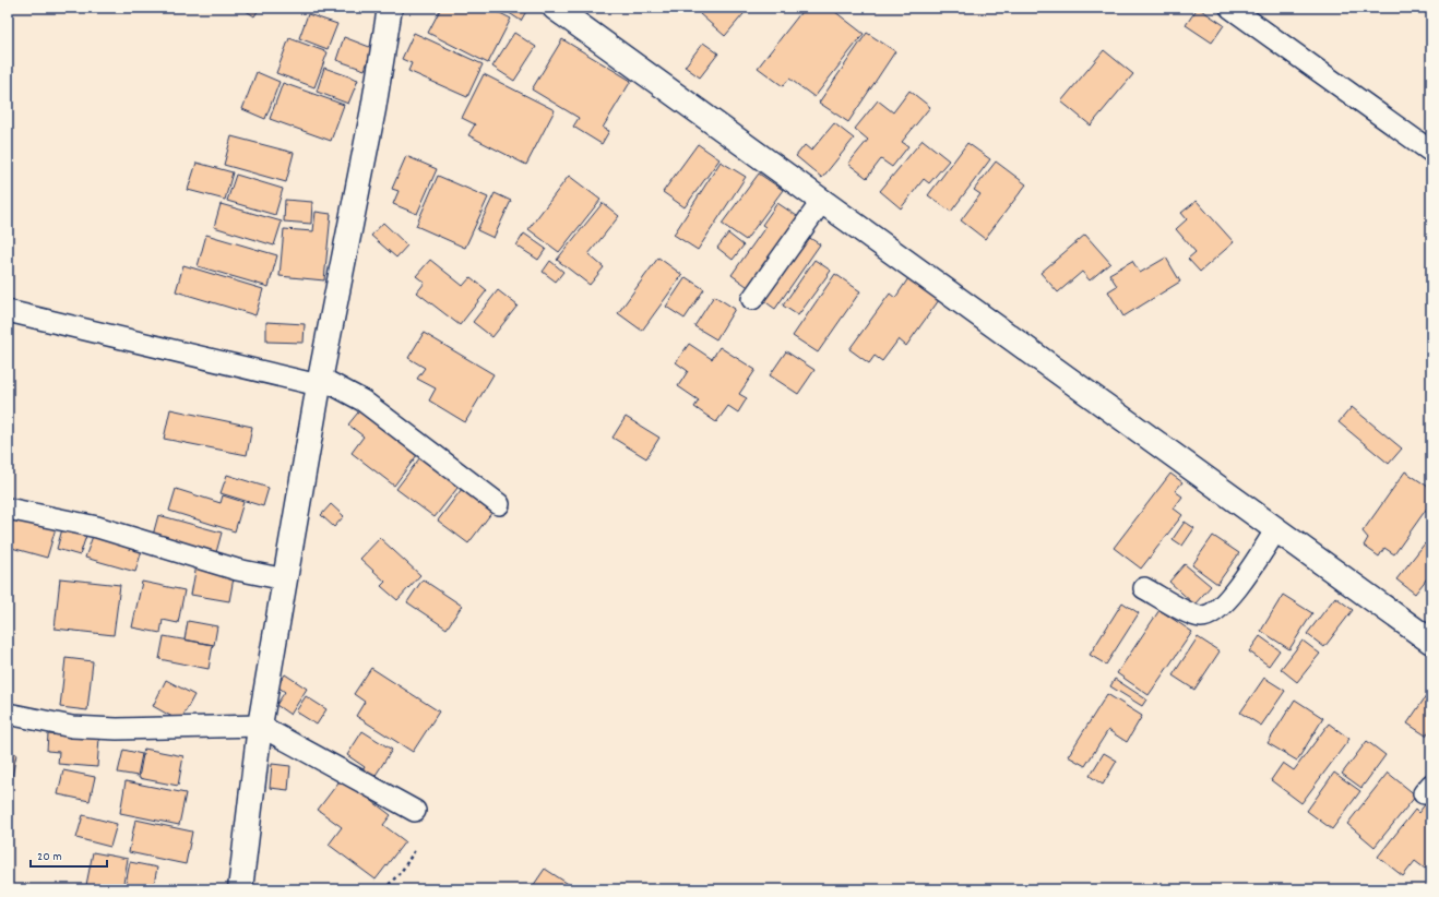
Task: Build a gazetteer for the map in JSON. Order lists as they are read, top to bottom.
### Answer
{
  "scale_bar": "20 m"
}
